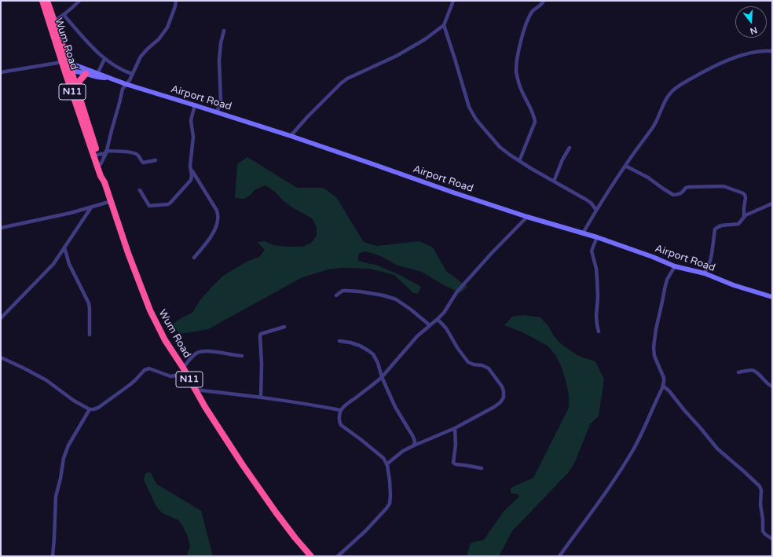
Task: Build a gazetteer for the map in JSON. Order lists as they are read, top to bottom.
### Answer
{
  "streets": {
    "highway": ["Wum Road", "N11"],
    "main road": ["Airport Road"]
  },
  "crossings": [
    ["Wum Road", "Airport Road"]
  ],
  "north": "bottom"
}
